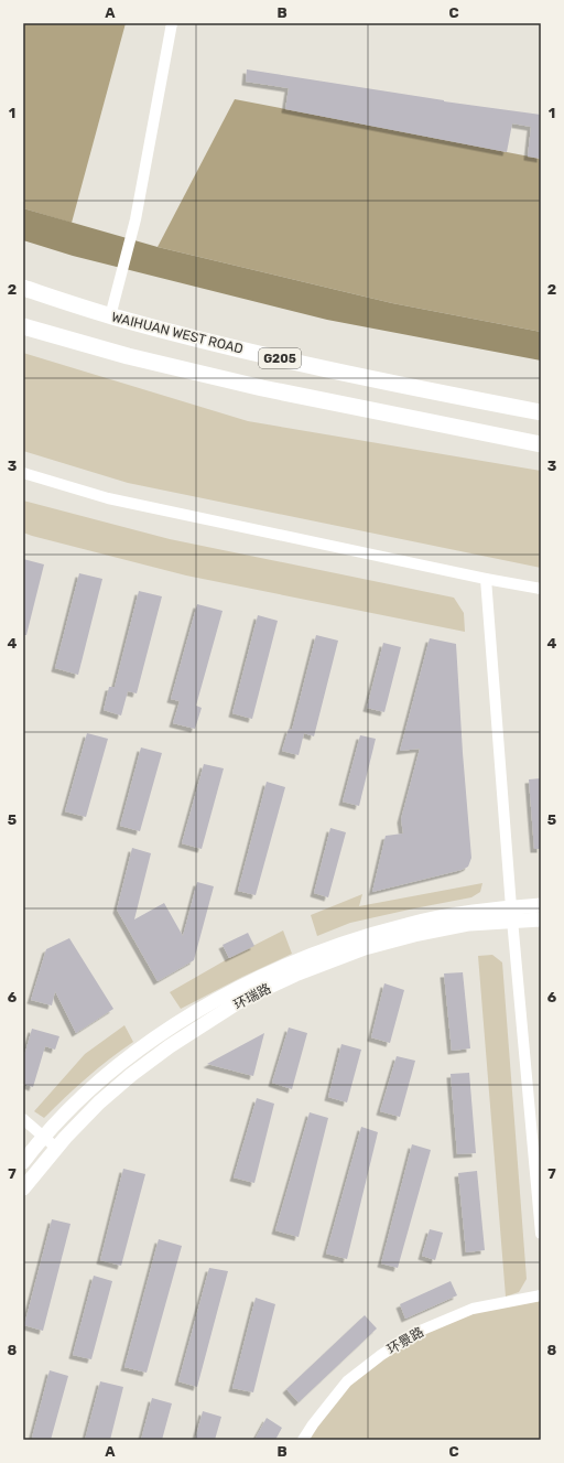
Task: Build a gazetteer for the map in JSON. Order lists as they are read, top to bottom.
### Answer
{
  "streets": {
    "highway": ["WAIHUAN WEST ROAD", "G205"],
    "main road": ["环瑞路"],
    "street": ["环景路"]
  },
  "grid": {
    "columns": ["A", "B", "C"],
    "rows": [
      "1",
      "2",
      "3",
      "4",
      "5",
      "6",
      "7",
      "8"
    ]
  }
}
